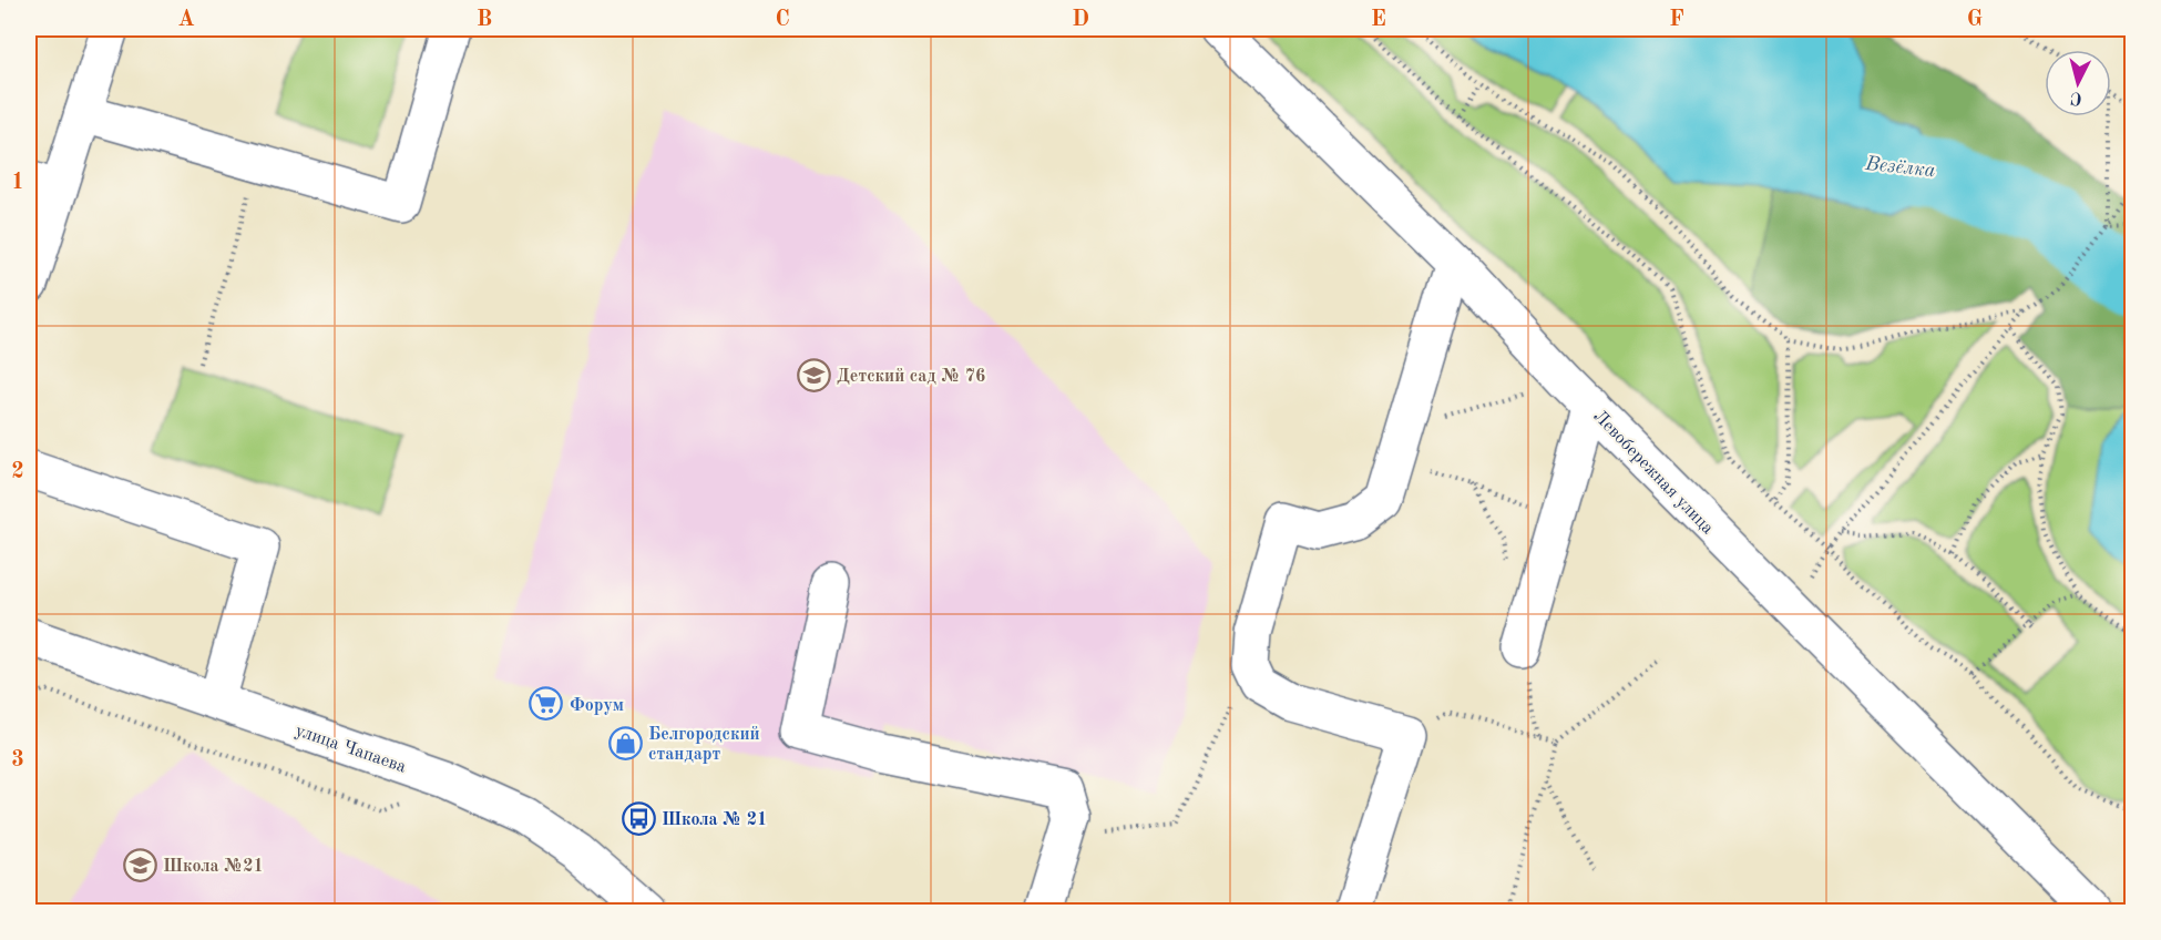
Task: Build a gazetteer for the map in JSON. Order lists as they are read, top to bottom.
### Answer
{
  "streets": {
    "street": ["Левобережная улица", "улица Чапаева"]
  },
  "water": ["Везёлка"],
  "places": {
    "school or university": ["Детский сад № 76", "Школа №21"],
    "supermarket": ["Форум"],
    "shop": ["Белгородский стандарт"],
    "bus stop": ["Школа № 21"]
  },
  "north": "bottom",
  "grid": {
    "columns": [
      "A",
      "B",
      "C",
      "D",
      "E",
      "F",
      "G"
    ],
    "rows": ["1", "2", "3"]
  }
}
